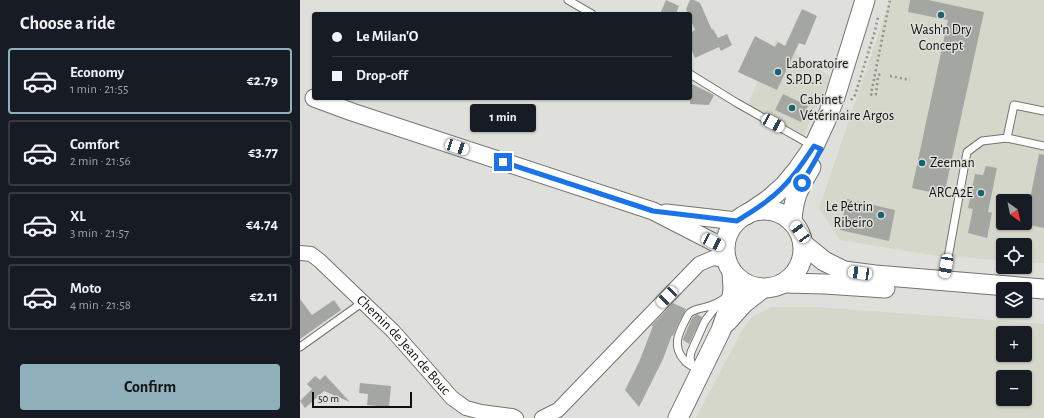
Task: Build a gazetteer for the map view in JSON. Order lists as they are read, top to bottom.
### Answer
{
  "streets": {
    "street": ["Chemin de Jean de Bouc"]
  },
  "places": [
    "Wash'n Dry Concept",
    "Laboratoire S.P.D.P.",
    "Cabinet Vétérinaire Argos",
    "Zeeman",
    "ARCA2E",
    "Le Pétrin Ribeiro"
  ],
  "scale_bar": "50 m",
  "north": "bottom right",
  "page": {
    "heading": "Choose a ride",
    "banner": ["Le Milan'O", "Drop-off"],
    "list": [
      {
        "name": "Economy",
        "note": "1 min · 21:55",
        "value": "€2.79"
      },
      {
        "name": "Comfort",
        "note": "2 min · 21:56",
        "value": "€3.77"
      },
      {
        "name": "XL",
        "note": "3 min · 21:57",
        "value": "€4.74"
      },
      {
        "name": "Moto",
        "note": "4 min · 21:58",
        "value": "€2.11"
      }
    ],
    "bubble": "1 min",
    "map_buttons": ["+", "−"],
    "buttons": "Confirm",
    "scale": "50 m"
  }
}
